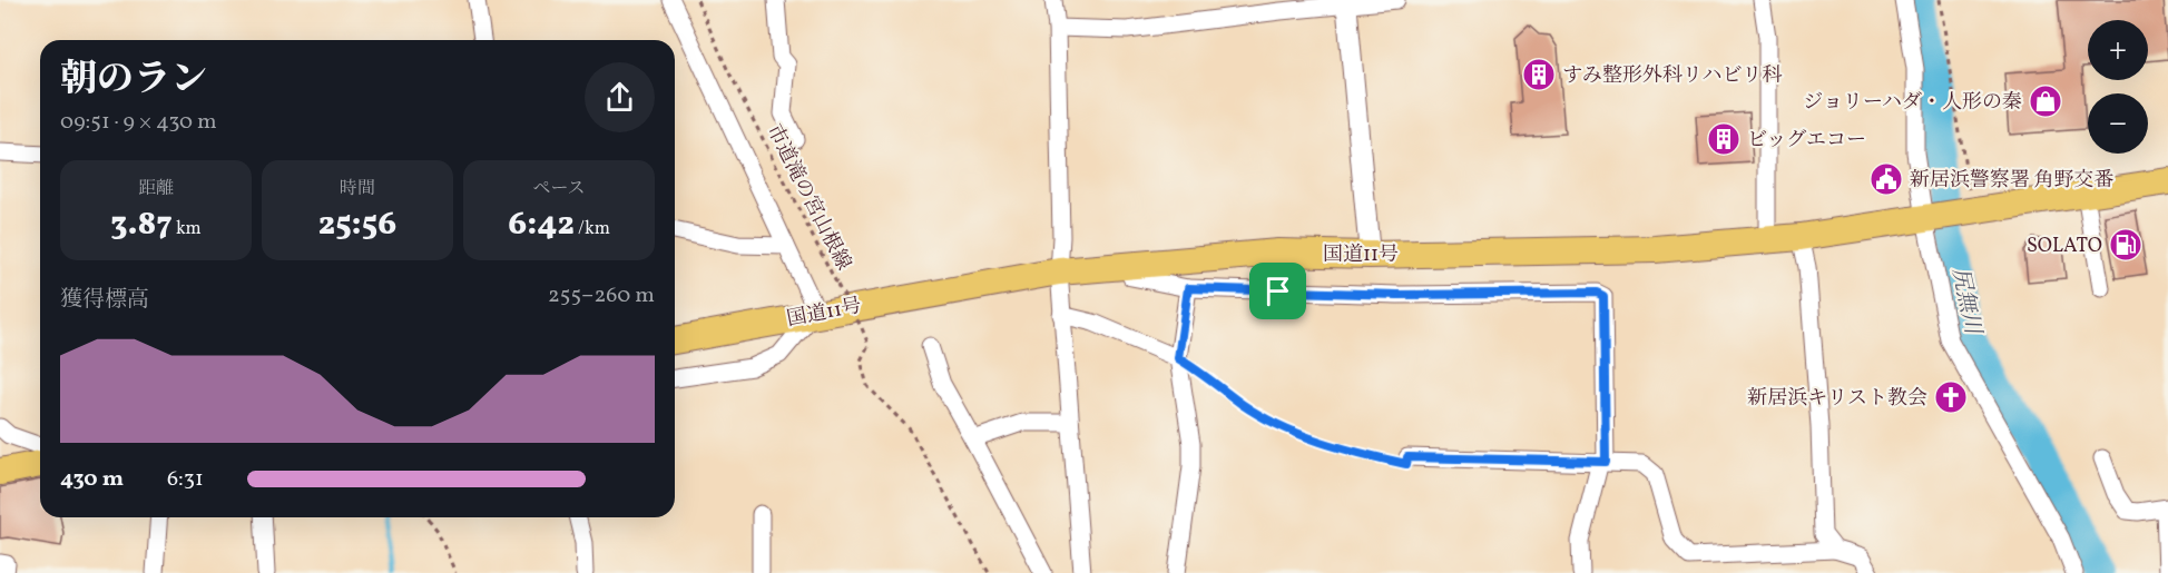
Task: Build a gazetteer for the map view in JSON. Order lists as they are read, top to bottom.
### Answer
{
  "streets": {
    "highway": ["国道11号"],
    "path": ["市道滝の宮山根線"]
  },
  "water": ["尻無川"],
  "places": {
    "building": ["すみ整形外科リハビリ科", "ビッグエコー"],
    "shop": ["ジョリーハダ・人形の秦"],
    "public building": ["新居浜警察署 角野交番"],
    "fuel station": ["SOLATO"],
    "church": ["新居浜キリスト教会"]
  },
  "page": {
    "map_buttons": ["+", "−"],
    "heading": ["朝のラン", "09:51 · 9 × 430 m"],
    "stats": [
      ["距離", "3.87 km"],
      ["時間", "25:56"],
      ["ペース", "6:42 /km"]
    ],
    "chart": ["獲得標高", "255–260 m"],
    "list": [
      {
        "name": "430 m",
        "note": "6:31"
      }
    ]
  }
}
